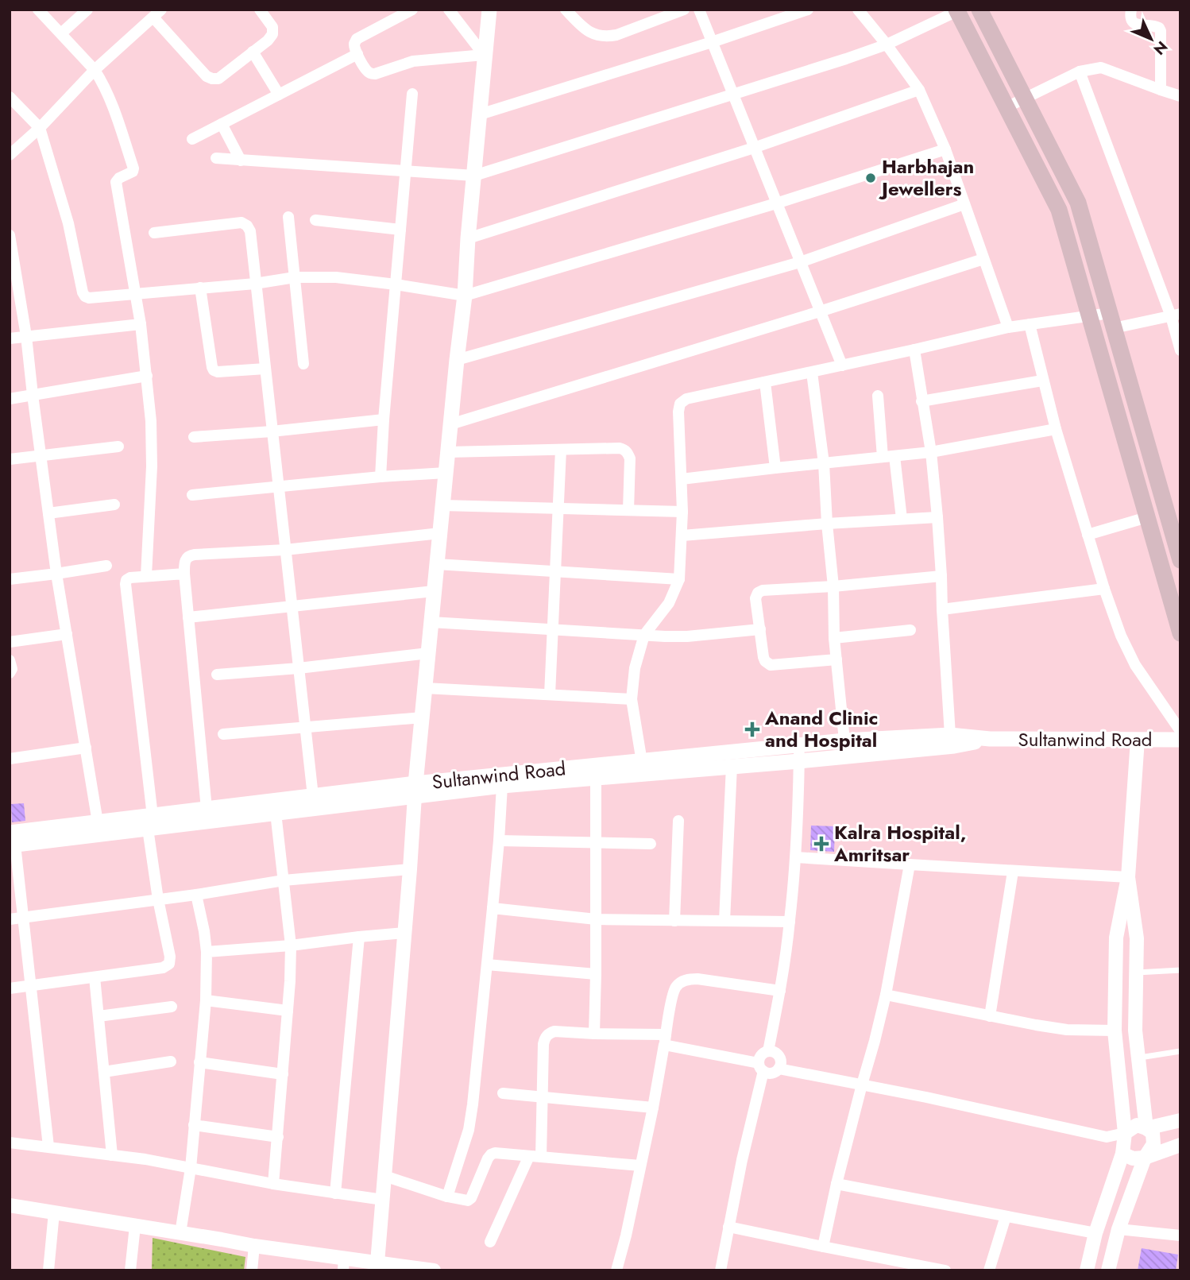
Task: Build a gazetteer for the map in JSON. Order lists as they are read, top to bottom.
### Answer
{
  "streets": {
    "main road": ["Sultanwind Road"]
  },
  "places": {
    "other": ["Harbhajan Jewellers"],
    "health": ["Anand Clinic and Hospital", "Kalra Hospital, Amritsar"]
  },
  "north": "bottom right"
}
